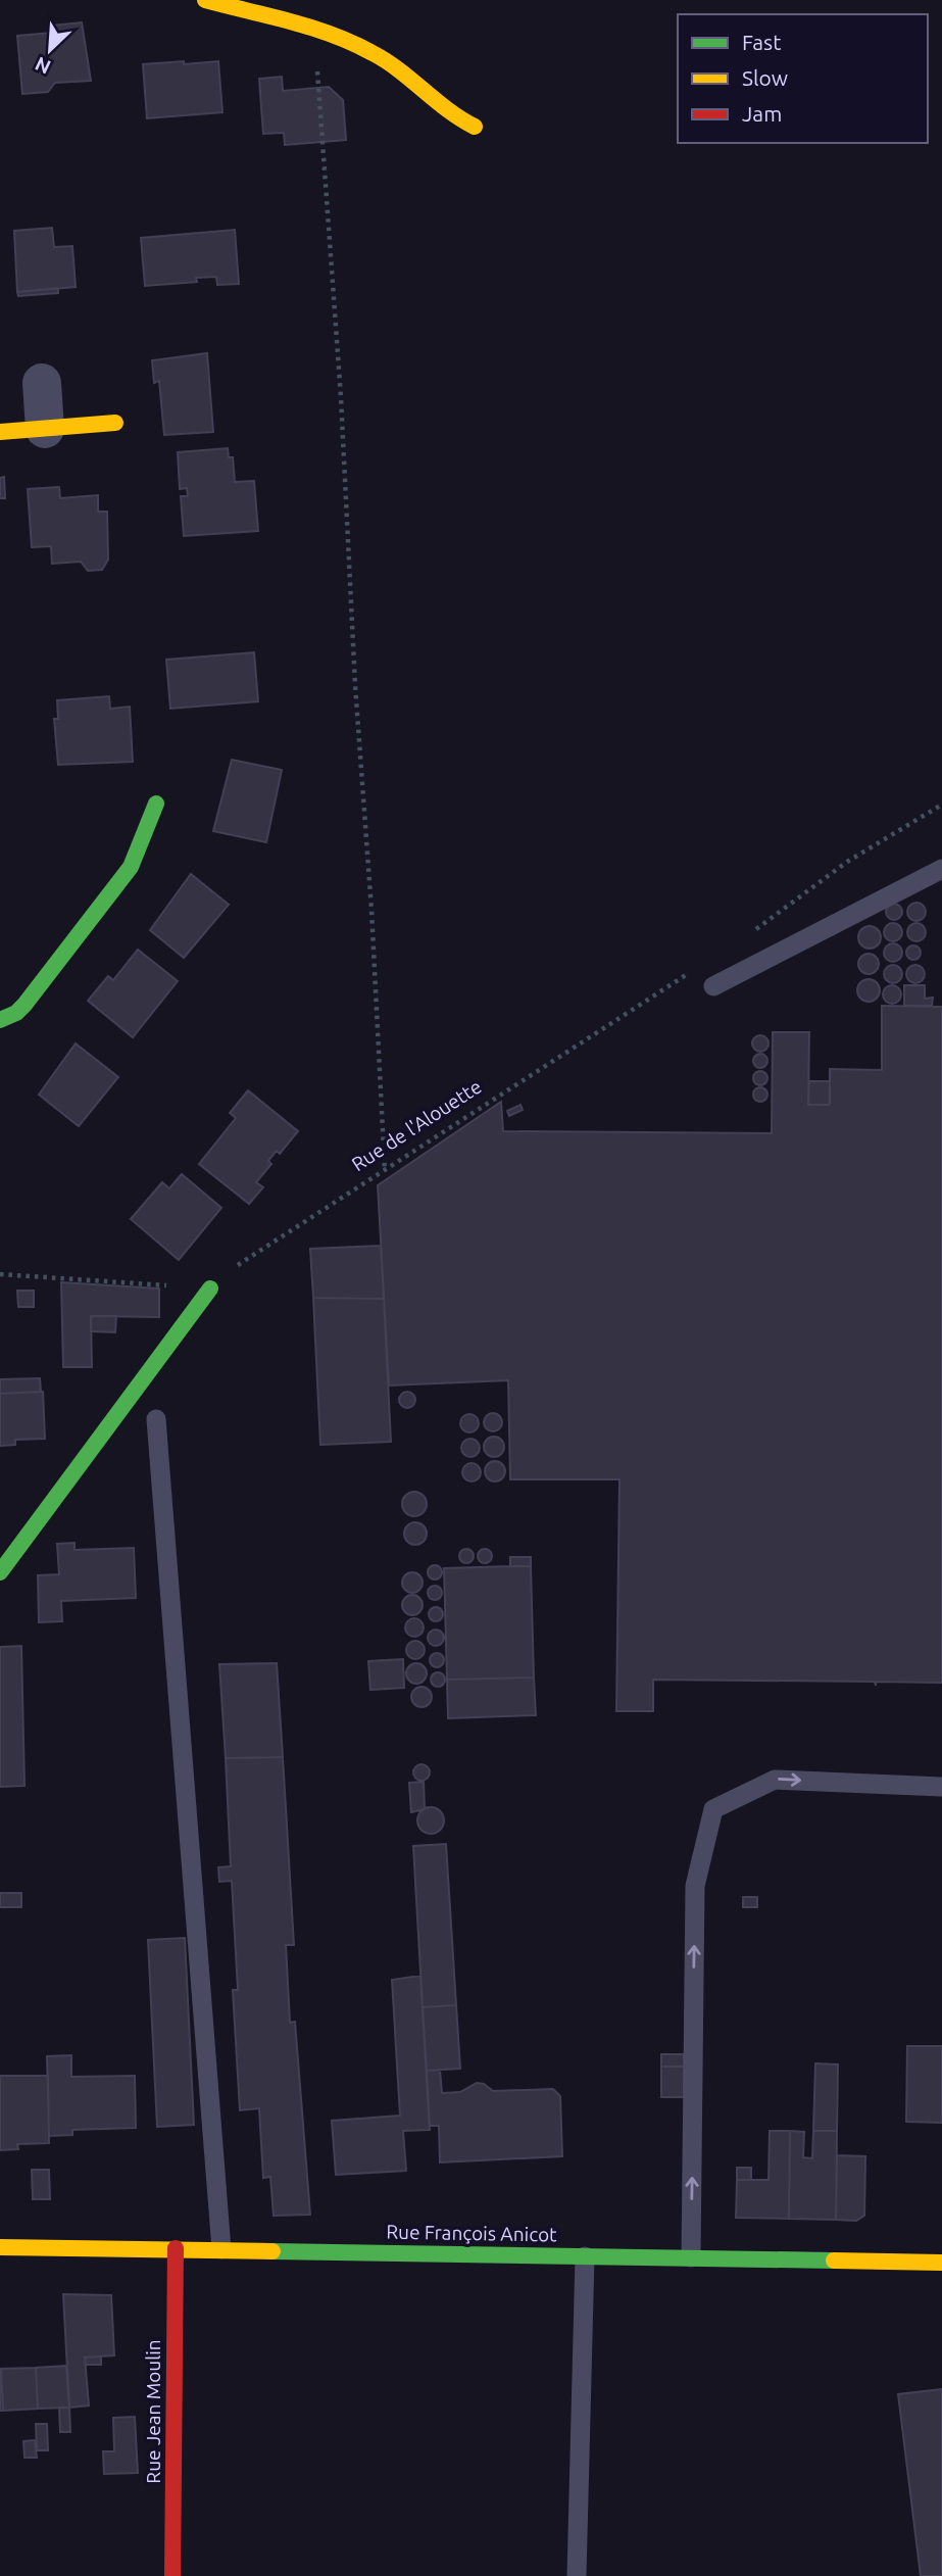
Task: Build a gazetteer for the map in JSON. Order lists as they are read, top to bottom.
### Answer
{
  "streets": {
    "street": ["Rue François Anicot", "Rue Jean Moulin"],
    "path": ["Rue de l'Alouette"]
  },
  "crossings": [
    ["Rue François Anicot", "Rue Jean Moulin"]
  ],
  "legend": ["Fast", "Slow", "Jam"],
  "north": "bottom left"
}
